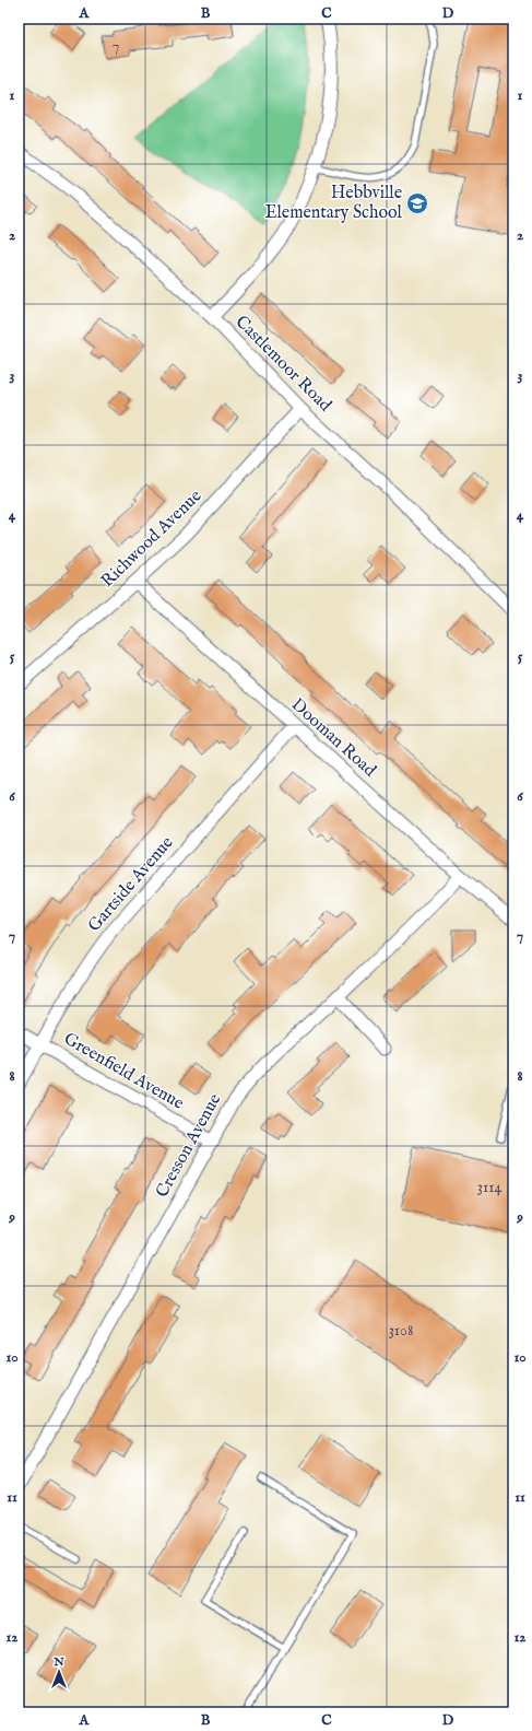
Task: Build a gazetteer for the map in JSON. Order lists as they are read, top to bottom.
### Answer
{
  "streets": {
    "street": [
      "Castlemoor Road",
      "Richwood Avenue",
      "Dooman Road",
      "Gartside Avenue",
      "Greenfield Avenue",
      "Cresson Avenue"
    ]
  },
  "crossings": [
    ["Castlemoor Road", "Richwood Avenue"],
    ["Richwood Avenue", "Dooman Road"],
    ["Dooman Road", "Gartside Avenue"],
    ["Dooman Road", "Cresson Avenue"],
    ["Gartside Avenue", "Greenfield Avenue"],
    ["Greenfield Avenue", "Cresson Avenue"]
  ],
  "places": {
    "school or university": ["Hebbville Elementary School"]
  },
  "house_numbers": ["7", "3114", "3108"],
  "north": "top",
  "grid": {
    "columns": [
      "A",
      "B",
      "C",
      "D"
    ],
    "rows": [
      "1",
      "2",
      "3",
      "4",
      "5",
      "6",
      "7",
      "8",
      "9",
      "10",
      "11",
      "12"
    ]
  }
}
